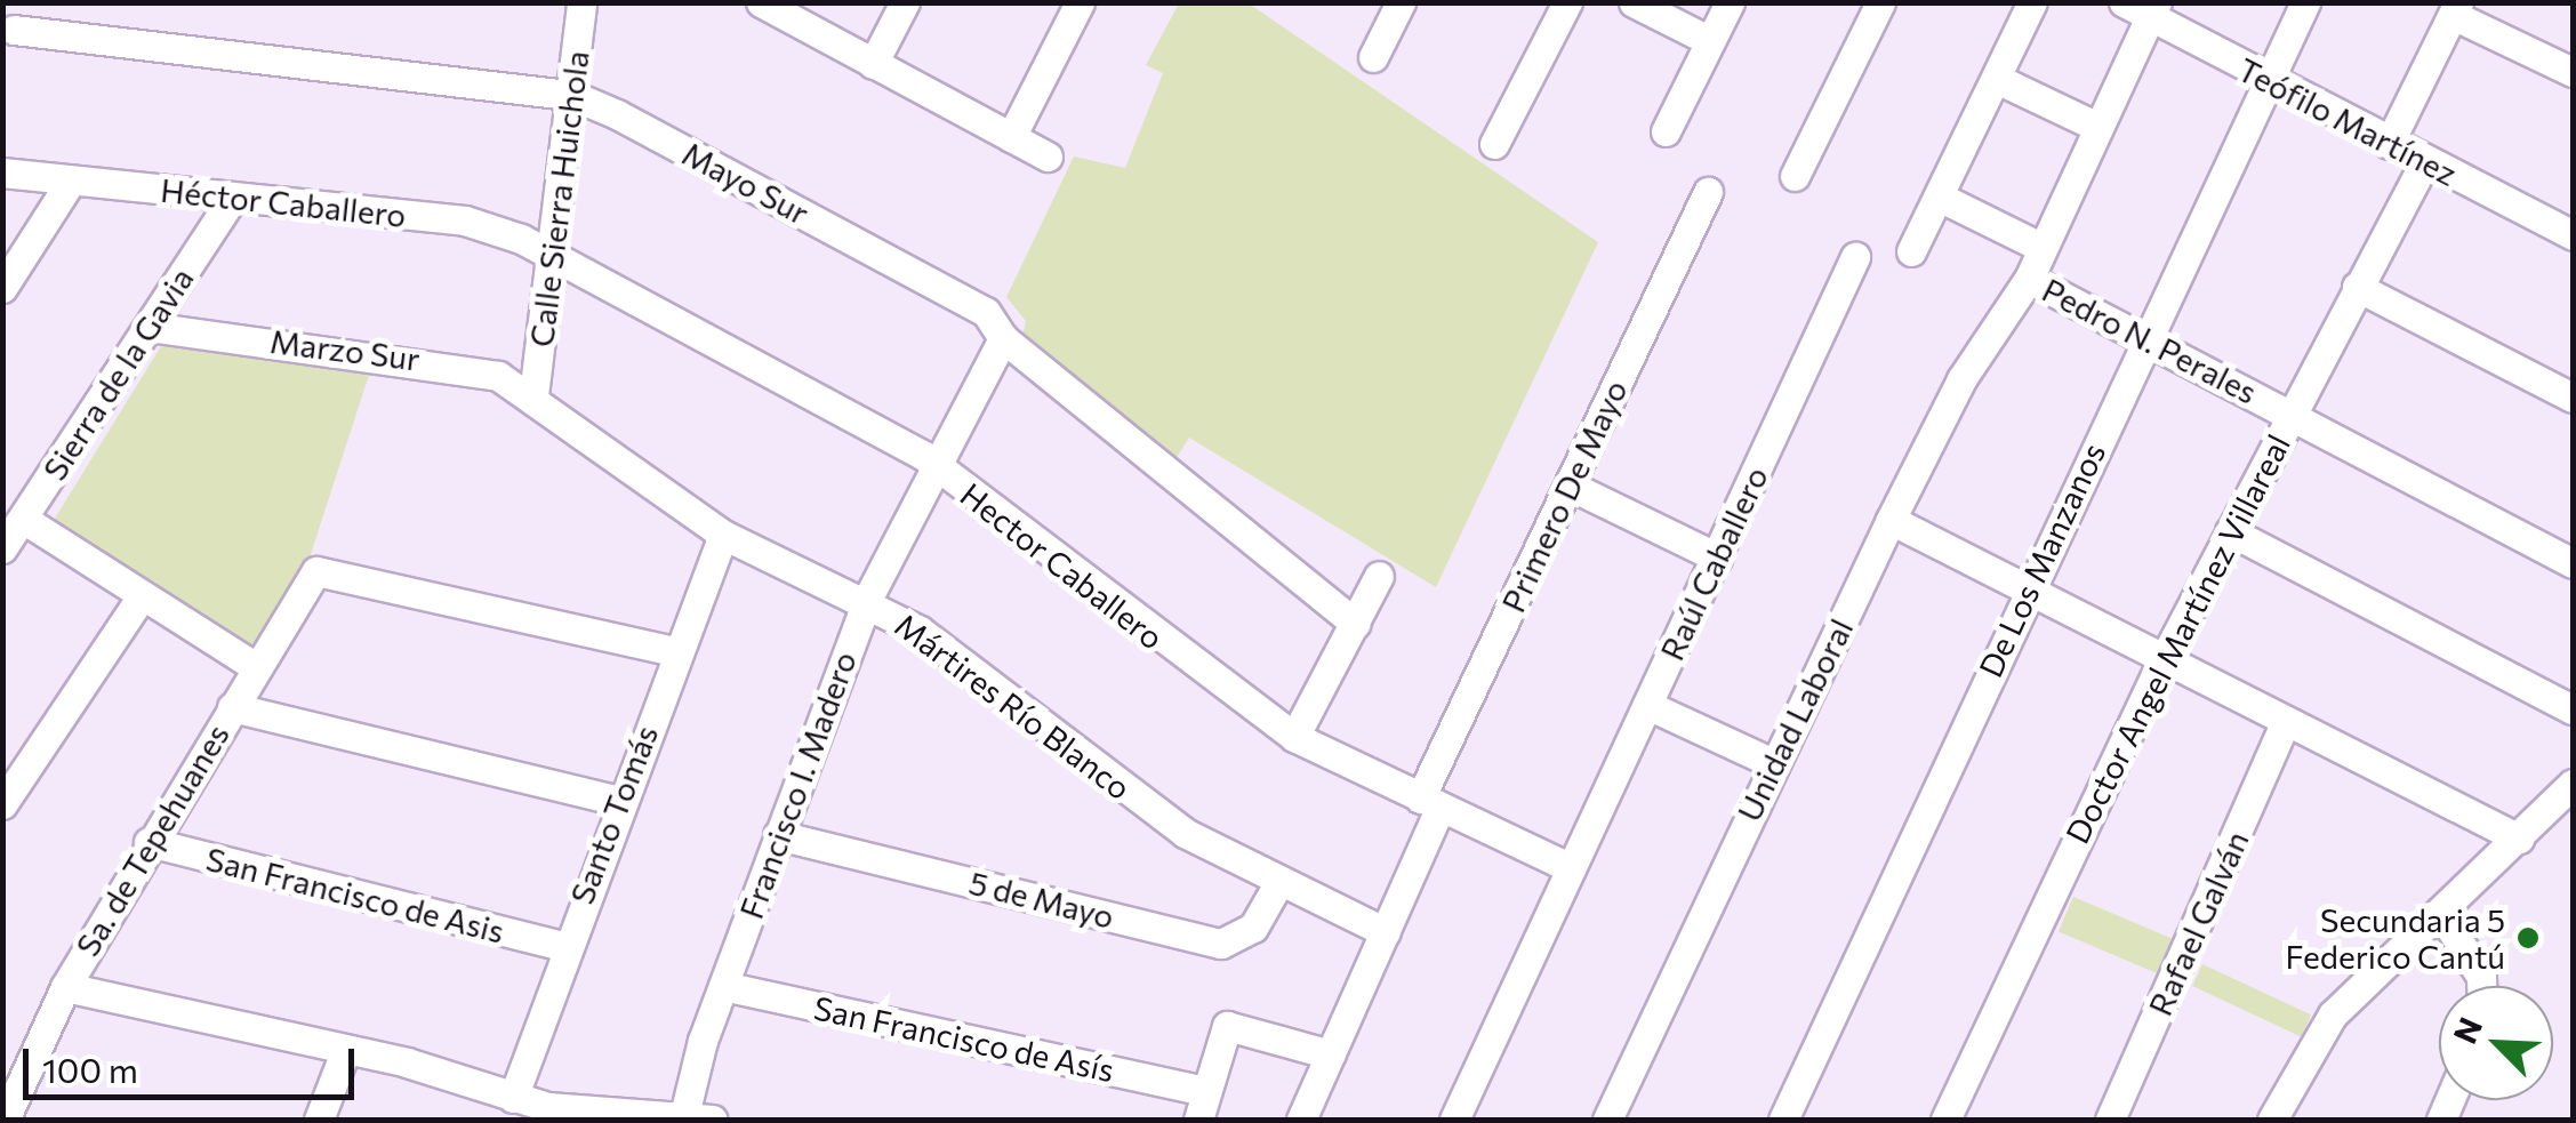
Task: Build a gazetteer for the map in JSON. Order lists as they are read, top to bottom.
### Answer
{
  "streets": {
    "street": [
      "Teófilo Martínez",
      "Mayo Sur",
      "Calle Sierra Huichola",
      "Héctor Caballero",
      "Pedro N. Perales",
      "Marzo Sur",
      "Sierra de la Gavia",
      "Primero De Mayo",
      "De Los Manzanos",
      "Raúl Caballero",
      "Hector Caballero",
      "Doctor Angel Martínez Villareal",
      "Mártires Río Blanco",
      "Unidad Laboral",
      "Francisco I. Madero",
      "Santo Tomás",
      "Sa. de Tepehuanes",
      "San Francisco de Asis",
      "5 de Mayo",
      "Rafael Galván",
      "San Francisco de Asís"
    ]
  },
  "crossings": [
    ["Teófilo Martínez", "De Los Manzanos"],
    ["Teófilo Martínez", "Doctor Angel Martínez Villareal"],
    ["Teófilo Martínez", "Unidad Laboral"],
    ["Mayo Sur", "Calle Sierra Huichola"],
    ["Mayo Sur", "Francisco I. Madero"],
    ["Calle Sierra Huichola", "Héctor Caballero"],
    ["Calle Sierra Huichola", "Marzo Sur"],
    ["Calle Sierra Huichola", "Hector Caballero"],
    ["Calle Sierra Huichola", "Mártires Río Blanco"],
    ["Héctor Caballero", "Sierra de la Gavia"],
    ["Héctor Caballero", "Hector Caballero"],
    ["Pedro N. Perales", "De Los Manzanos"],
    ["Pedro N. Perales", "Doctor Angel Martínez Villareal"],
    ["Pedro N. Perales", "Unidad Laboral"],
    ["Marzo Sur", "Sierra de la Gavia"],
    ["Marzo Sur", "Mártires Río Blanco"],
    ["Primero De Mayo", "Hector Caballero"],
    ["Primero De Mayo", "Mártires Río Blanco"],
    ["Raúl Caballero", "Hector Caballero"],
    ["Hector Caballero", "Francisco I. Madero"],
    ["Mártires Río Blanco", "Francisco I. Madero"],
    ["Mártires Río Blanco", "Santo Tomás"],
    ["Mártires Río Blanco", "5 de Mayo"],
    ["Francisco I. Madero", "5 de Mayo"],
    ["Francisco I. Madero", "San Francisco de Asís"],
    ["Santo Tomás", "Sa. de Tepehuanes"],
    ["Santo Tomás", "San Francisco de Asis"],
    ["Sa. de Tepehuanes", "San Francisco de Asis"]
  ],
  "places": ["Secundaria 5 Federico Cantú"],
  "scale_bar": "100 m",
  "north": "top left"
}
